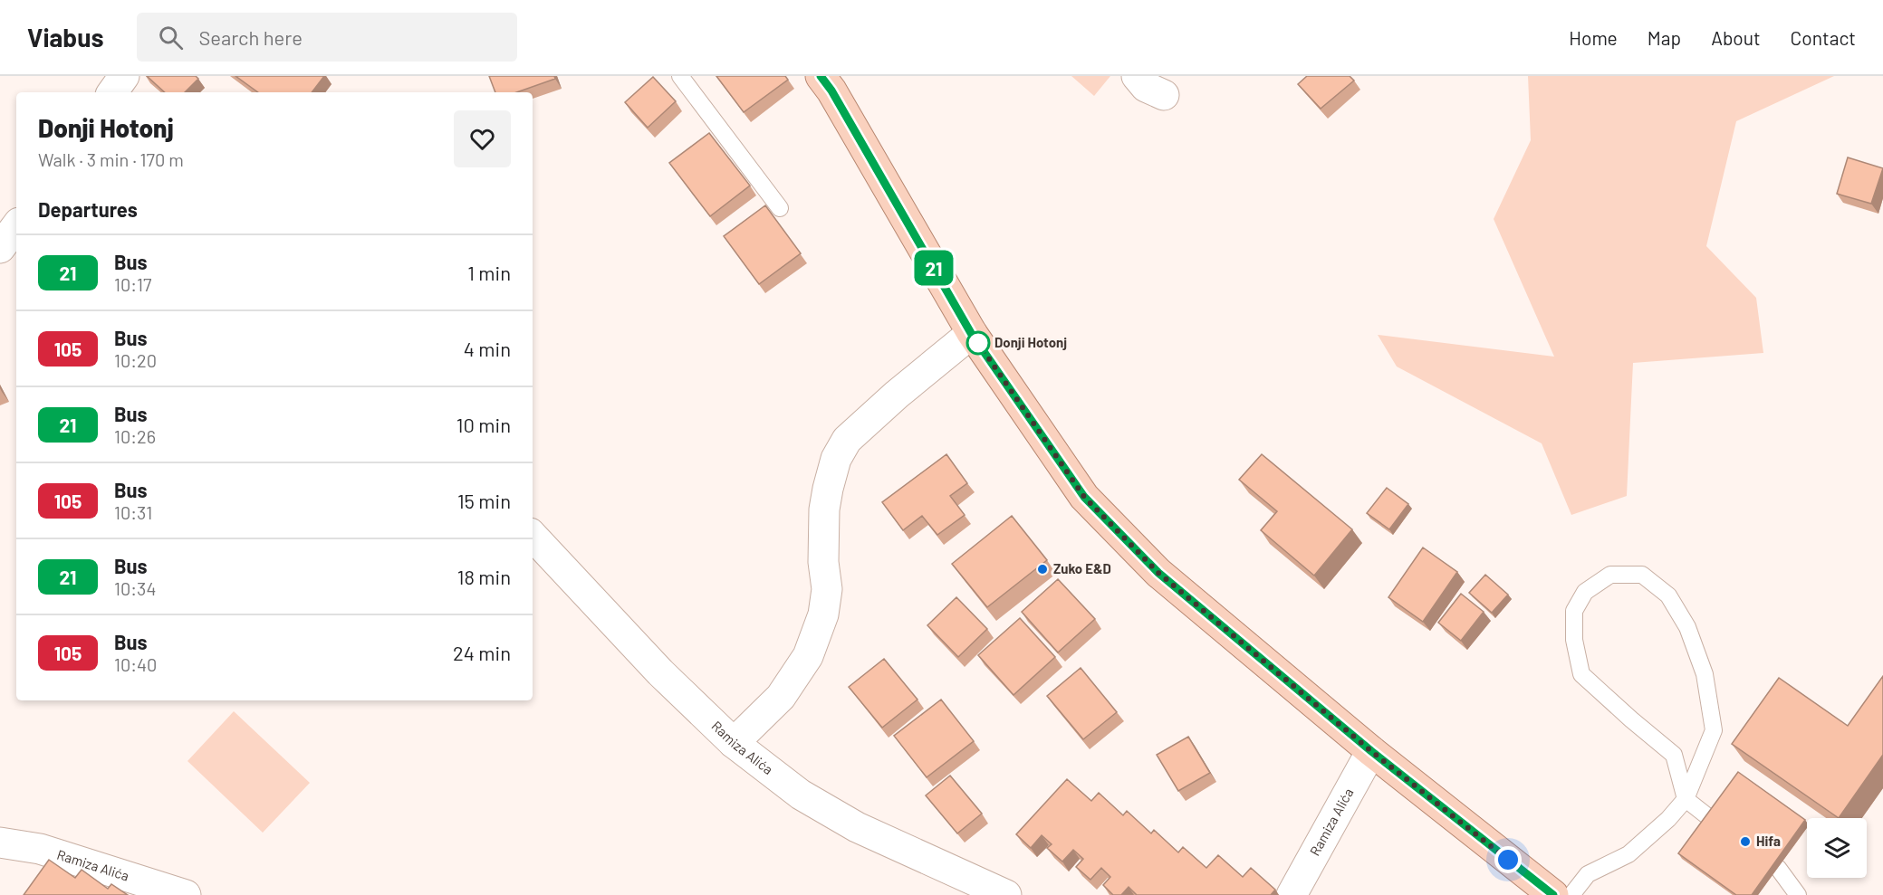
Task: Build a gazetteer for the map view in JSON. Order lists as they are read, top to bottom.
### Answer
{
  "streets": {
    "street": ["Ramiza Alića"]
  },
  "places": ["Donji Hotonj", "Zuko E&D", "Hifa"],
  "lines": ["bus line 21"],
  "page": {
    "header": "Viabus",
    "search": "Search here",
    "nav": [
      "Home",
      "Map",
      "About",
      "Contact"
    ],
    "on_map": "21",
    "heading": [
      ["Donji Hotonj", "Walk · 3 min · 170 m"],
      "Departures"
    ],
    "list": [
      {
        "mark": "21",
        "name": "Bus",
        "note": "10:17",
        "value": "1 min"
      },
      {
        "mark": "105",
        "name": "Bus",
        "note": "10:20",
        "value": "4 min"
      },
      {
        "mark": "21",
        "name": "Bus",
        "note": "10:26",
        "value": "10 min"
      },
      {
        "mark": "105",
        "name": "Bus",
        "note": "10:31",
        "value": "15 min"
      },
      {
        "mark": "21",
        "name": "Bus",
        "note": "10:34",
        "value": "18 min"
      },
      {
        "mark": "105",
        "name": "Bus",
        "note": "10:40",
        "value": "24 min"
      }
    ]
  }
}
